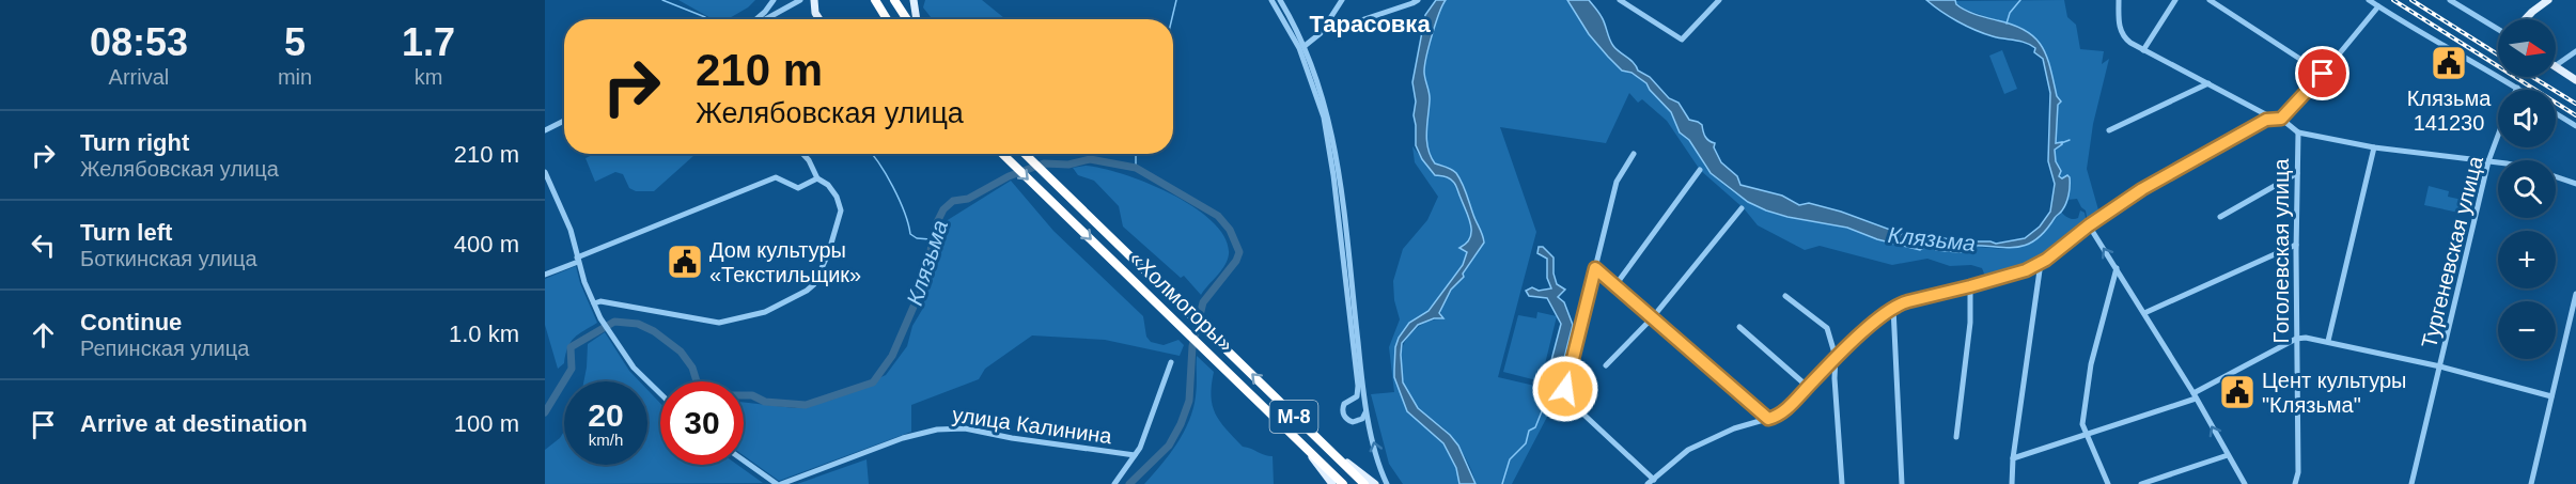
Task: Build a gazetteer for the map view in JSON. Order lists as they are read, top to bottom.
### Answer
{
  "streets": {
    "highway": ["«Холмогоры»", "М-8"],
    "street": ["Гоголевская улица", "Тургеневская улица", "улица Калинина"]
  },
  "districts": ["Тарасовка"],
  "water": ["Клязьма"],
  "places": {
    "public building": ["Клязьма 141230", "Дом культуры «Текстильщик»", "Цент культуры \"Клязьма\""]
  },
  "north": "right",
  "page": {
    "eta": [
      "08:53",
      "Arrival",
      "5",
      "min",
      "1.7",
      "km"
    ],
    "map_buttons": ["+", "−"],
    "turn": ["210 m", "Желябовская улица"],
    "list": [
      {
        "name": "Turn right",
        "note": "Желябовская улица",
        "value": "210 m"
      },
      {
        "name": "Turn left",
        "note": "Боткинская улица",
        "value": "400 m"
      },
      {
        "name": "Continue",
        "note": "Репинская улица",
        "value": "1.0 km"
      },
      {
        "name": "Arrive at destination",
        "value": "100 m"
      }
    ],
    "speed": "20 km/h",
    "limit": "30"
  }
}
